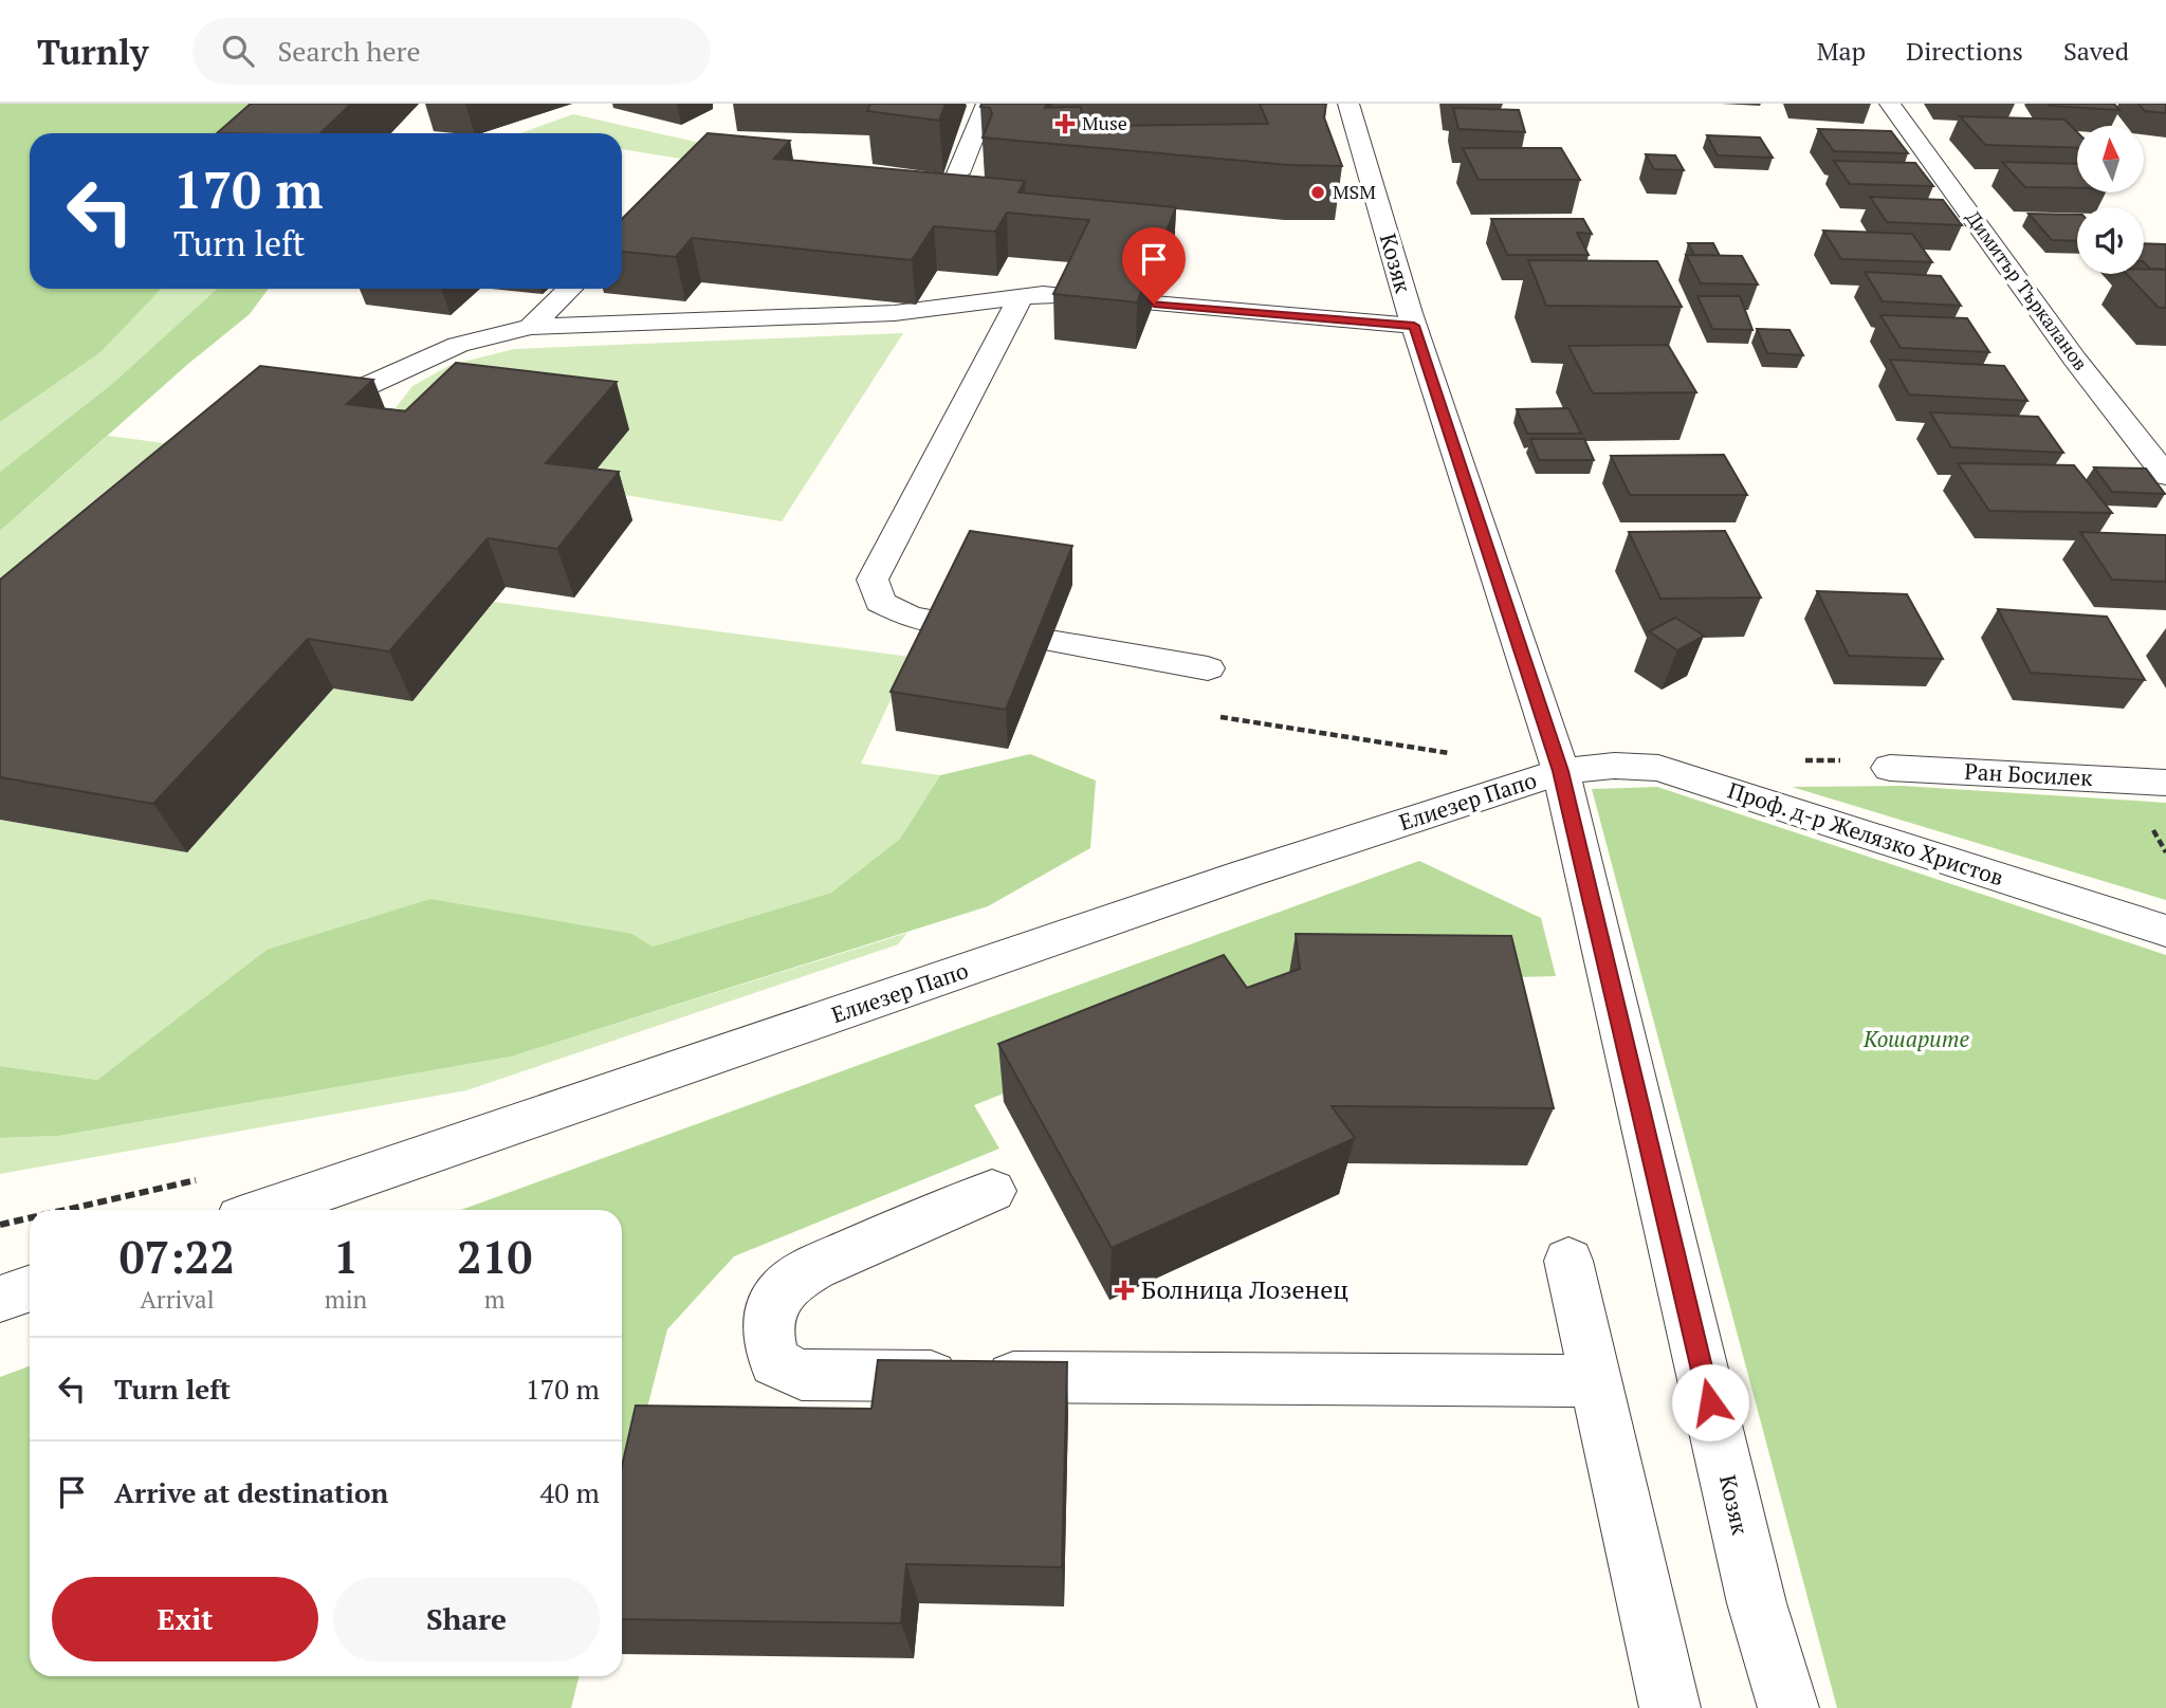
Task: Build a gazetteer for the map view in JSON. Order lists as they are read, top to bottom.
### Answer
{
  "streets": {
    "street": [
      "Козяк",
      "Димитър Търкаланов",
      "Ран Босилек",
      "Елиезер Папо",
      "Проф. д-р Желязко Христов"
    ]
  },
  "crossings": [
    ["Козяк", "Елиезер Папо"],
    ["Козяк", "Проф. д-р Желязко Христов"],
    ["Елиезер Папо", "Проф. д-р Желязко Христов"]
  ],
  "parks": ["Кошарите"],
  "places": {
    "health": ["Muse", "Болница Лозенец"],
    "other": ["MSM"]
  },
  "north": "top",
  "page": {
    "header": "Turnly",
    "search": "Search here",
    "nav": ["Map", "Directions", "Saved"],
    "turn": ["170 m", "Turn left"],
    "eta": [
      "07:22",
      "Arrival",
      "1",
      "min",
      "210",
      "m"
    ],
    "list": [
      {
        "name": "Turn left",
        "value": "170 m"
      },
      {
        "name": "Arrive at destination",
        "value": "40 m"
      }
    ],
    "buttons": ["Exit", "Share"]
  }
}
